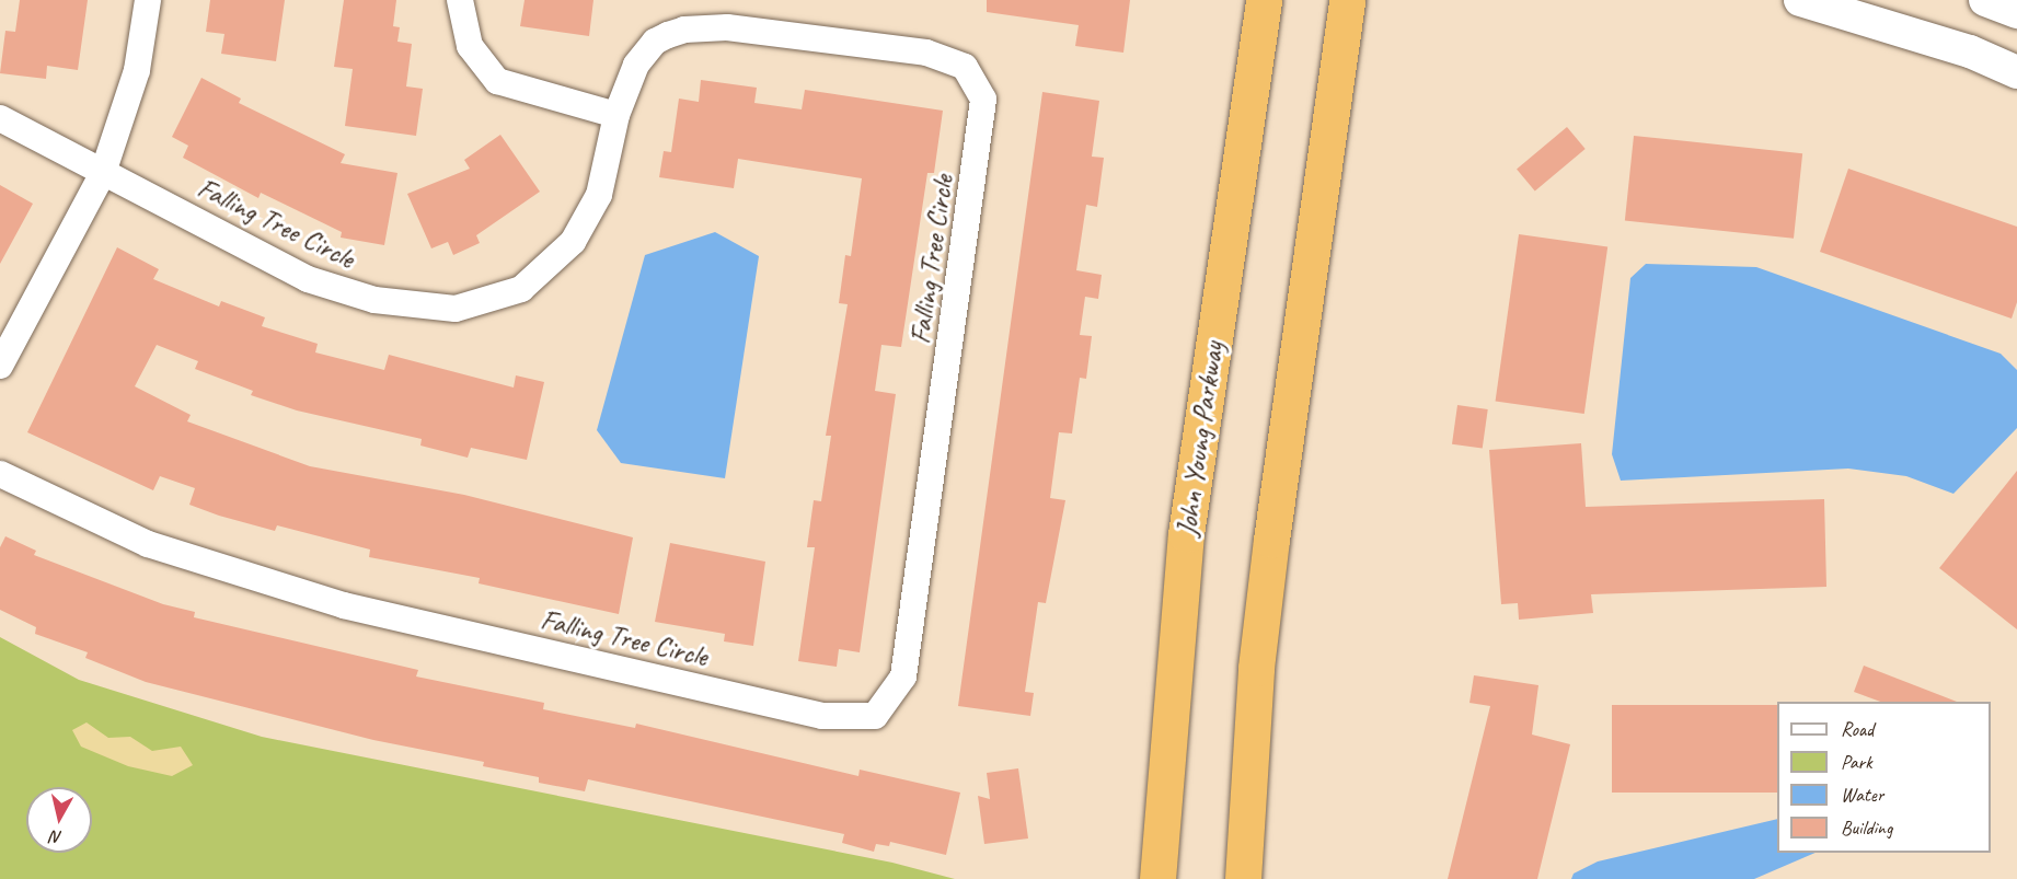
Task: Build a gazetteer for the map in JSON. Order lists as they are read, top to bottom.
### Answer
{
  "streets": {
    "highway": ["John Young Parkway"],
    "street": ["Falling Tree Circle"]
  },
  "legend": [
    "Road",
    "Park",
    "Water",
    "Building"
  ],
  "north": "bottom"
}
